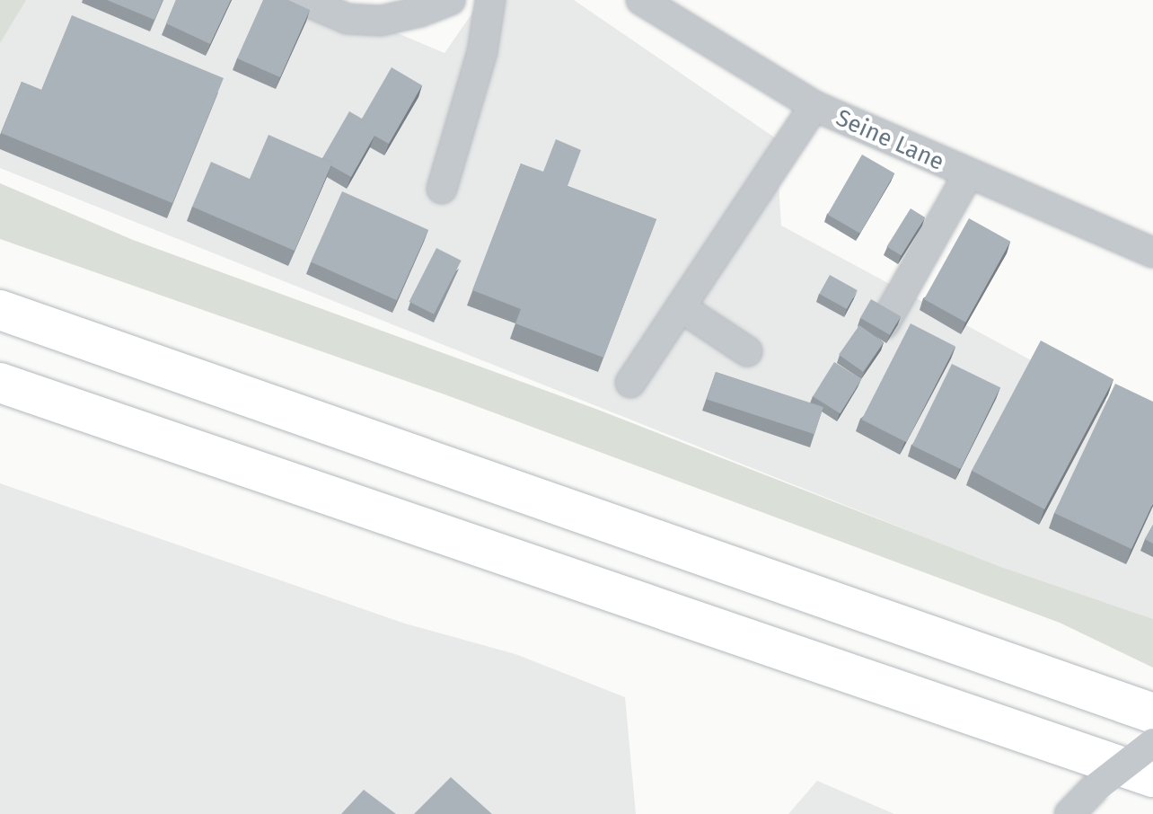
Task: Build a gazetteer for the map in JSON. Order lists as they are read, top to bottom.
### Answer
{
  "streets": {
    "street": ["Seine Lane"]
  }
}
